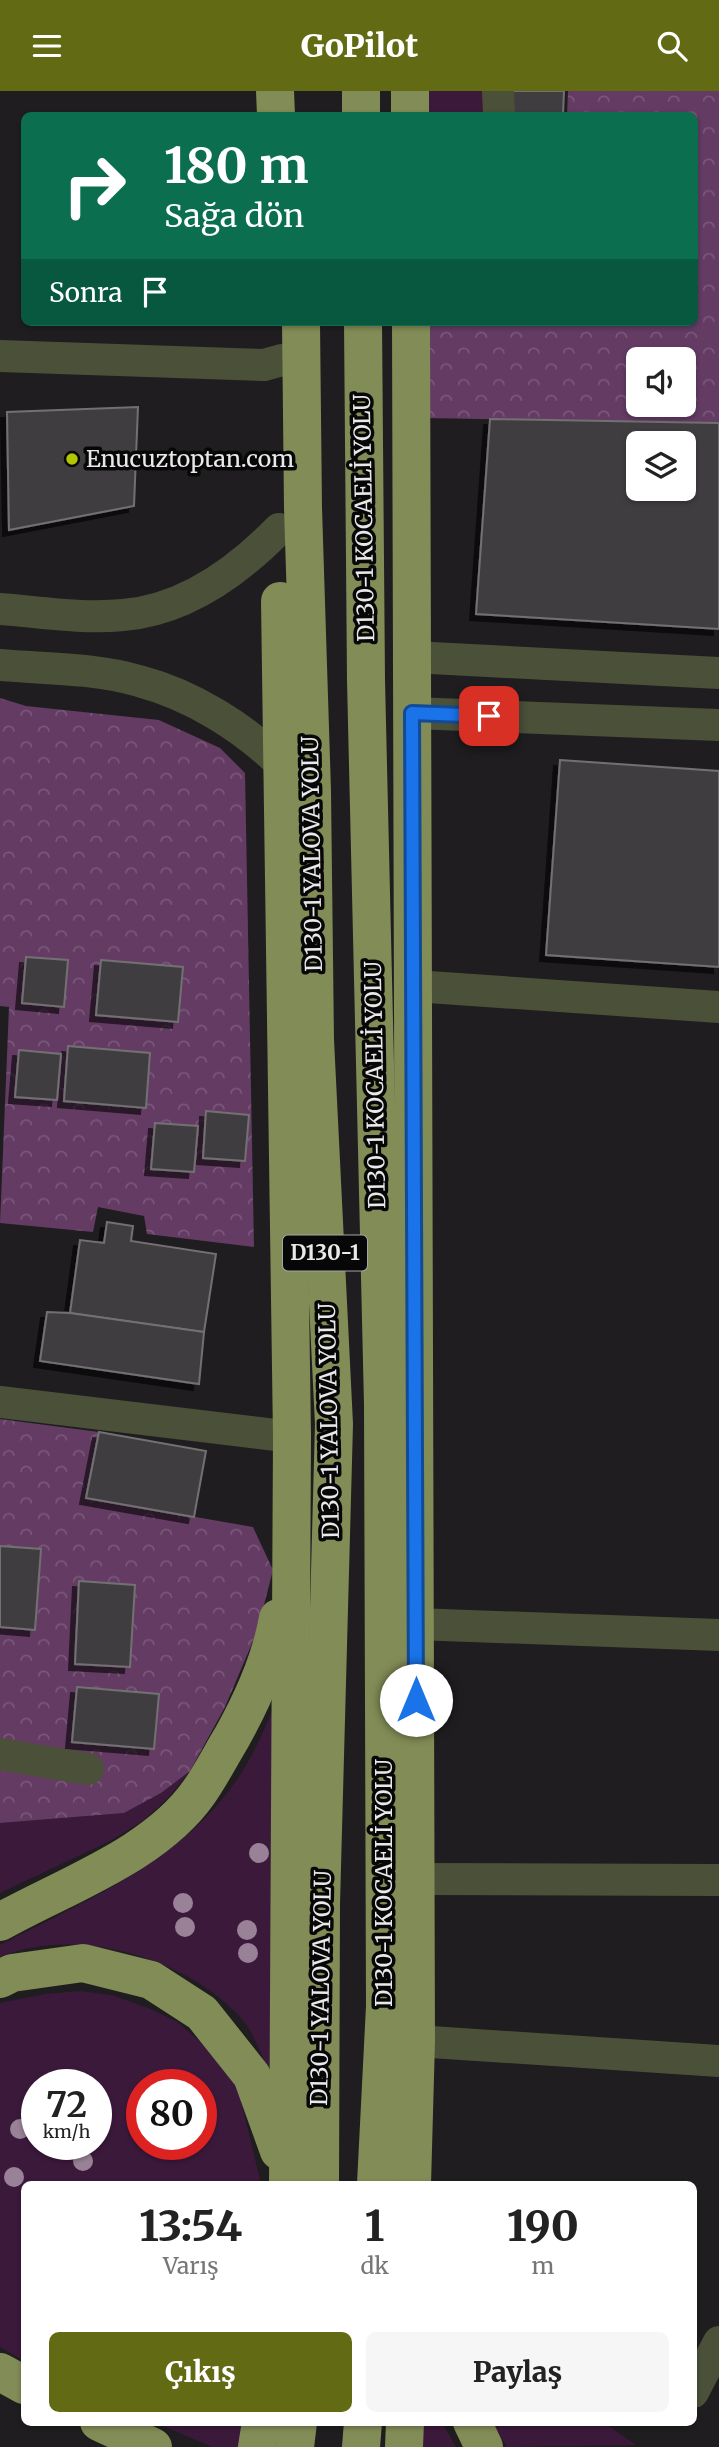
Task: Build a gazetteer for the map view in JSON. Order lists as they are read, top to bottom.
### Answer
{
  "streets": {
    "highway": ["D130-1 KOCAELİ YOLU", "D130-1 YALOVA YOLU", "D130-1"]
  },
  "places": ["Enucuztoptan.com"],
  "page": {
    "header": "GoPilot",
    "turn": ["180 m", "Sağa dön"],
    "then": "Sonra",
    "speed": "72 km/h",
    "limit": "80",
    "eta": [
      "13:54",
      "Varış",
      "1",
      "dk",
      "190",
      "m"
    ],
    "buttons": ["Çıkış", "Paylaş"]
  }
}
